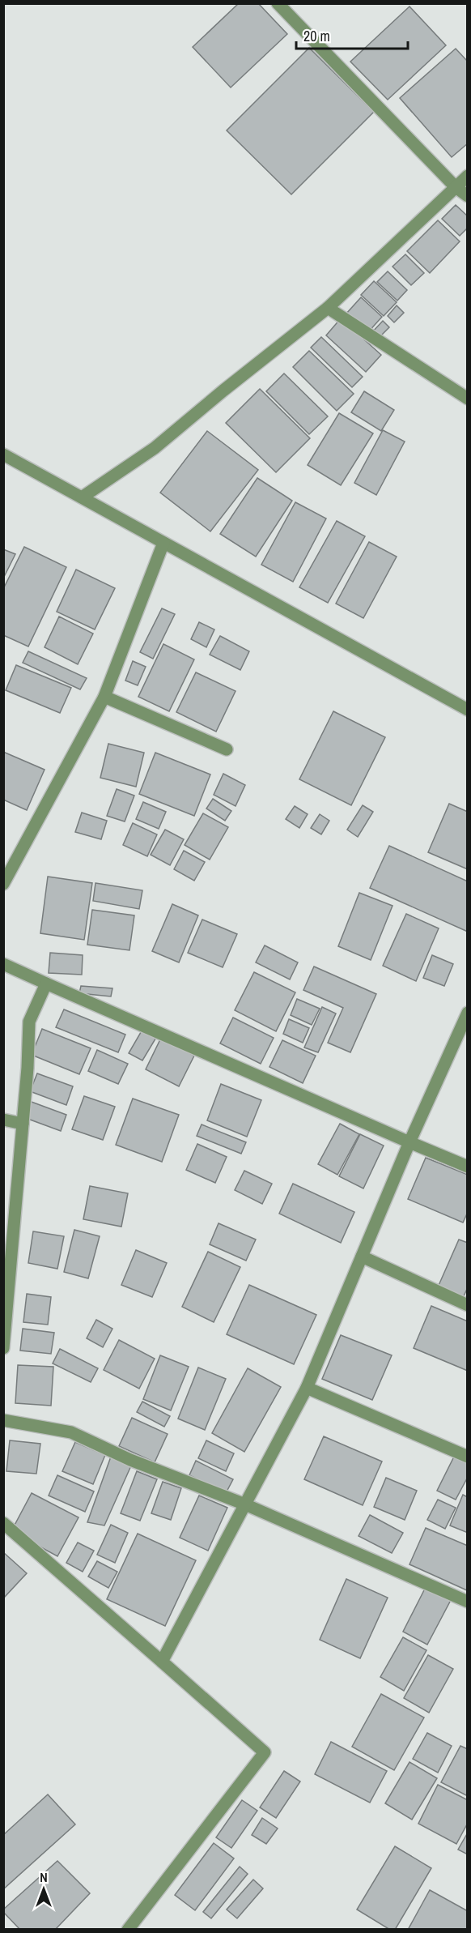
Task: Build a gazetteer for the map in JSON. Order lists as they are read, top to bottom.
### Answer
{
  "scale_bar": "20 m",
  "north": "top"
}
